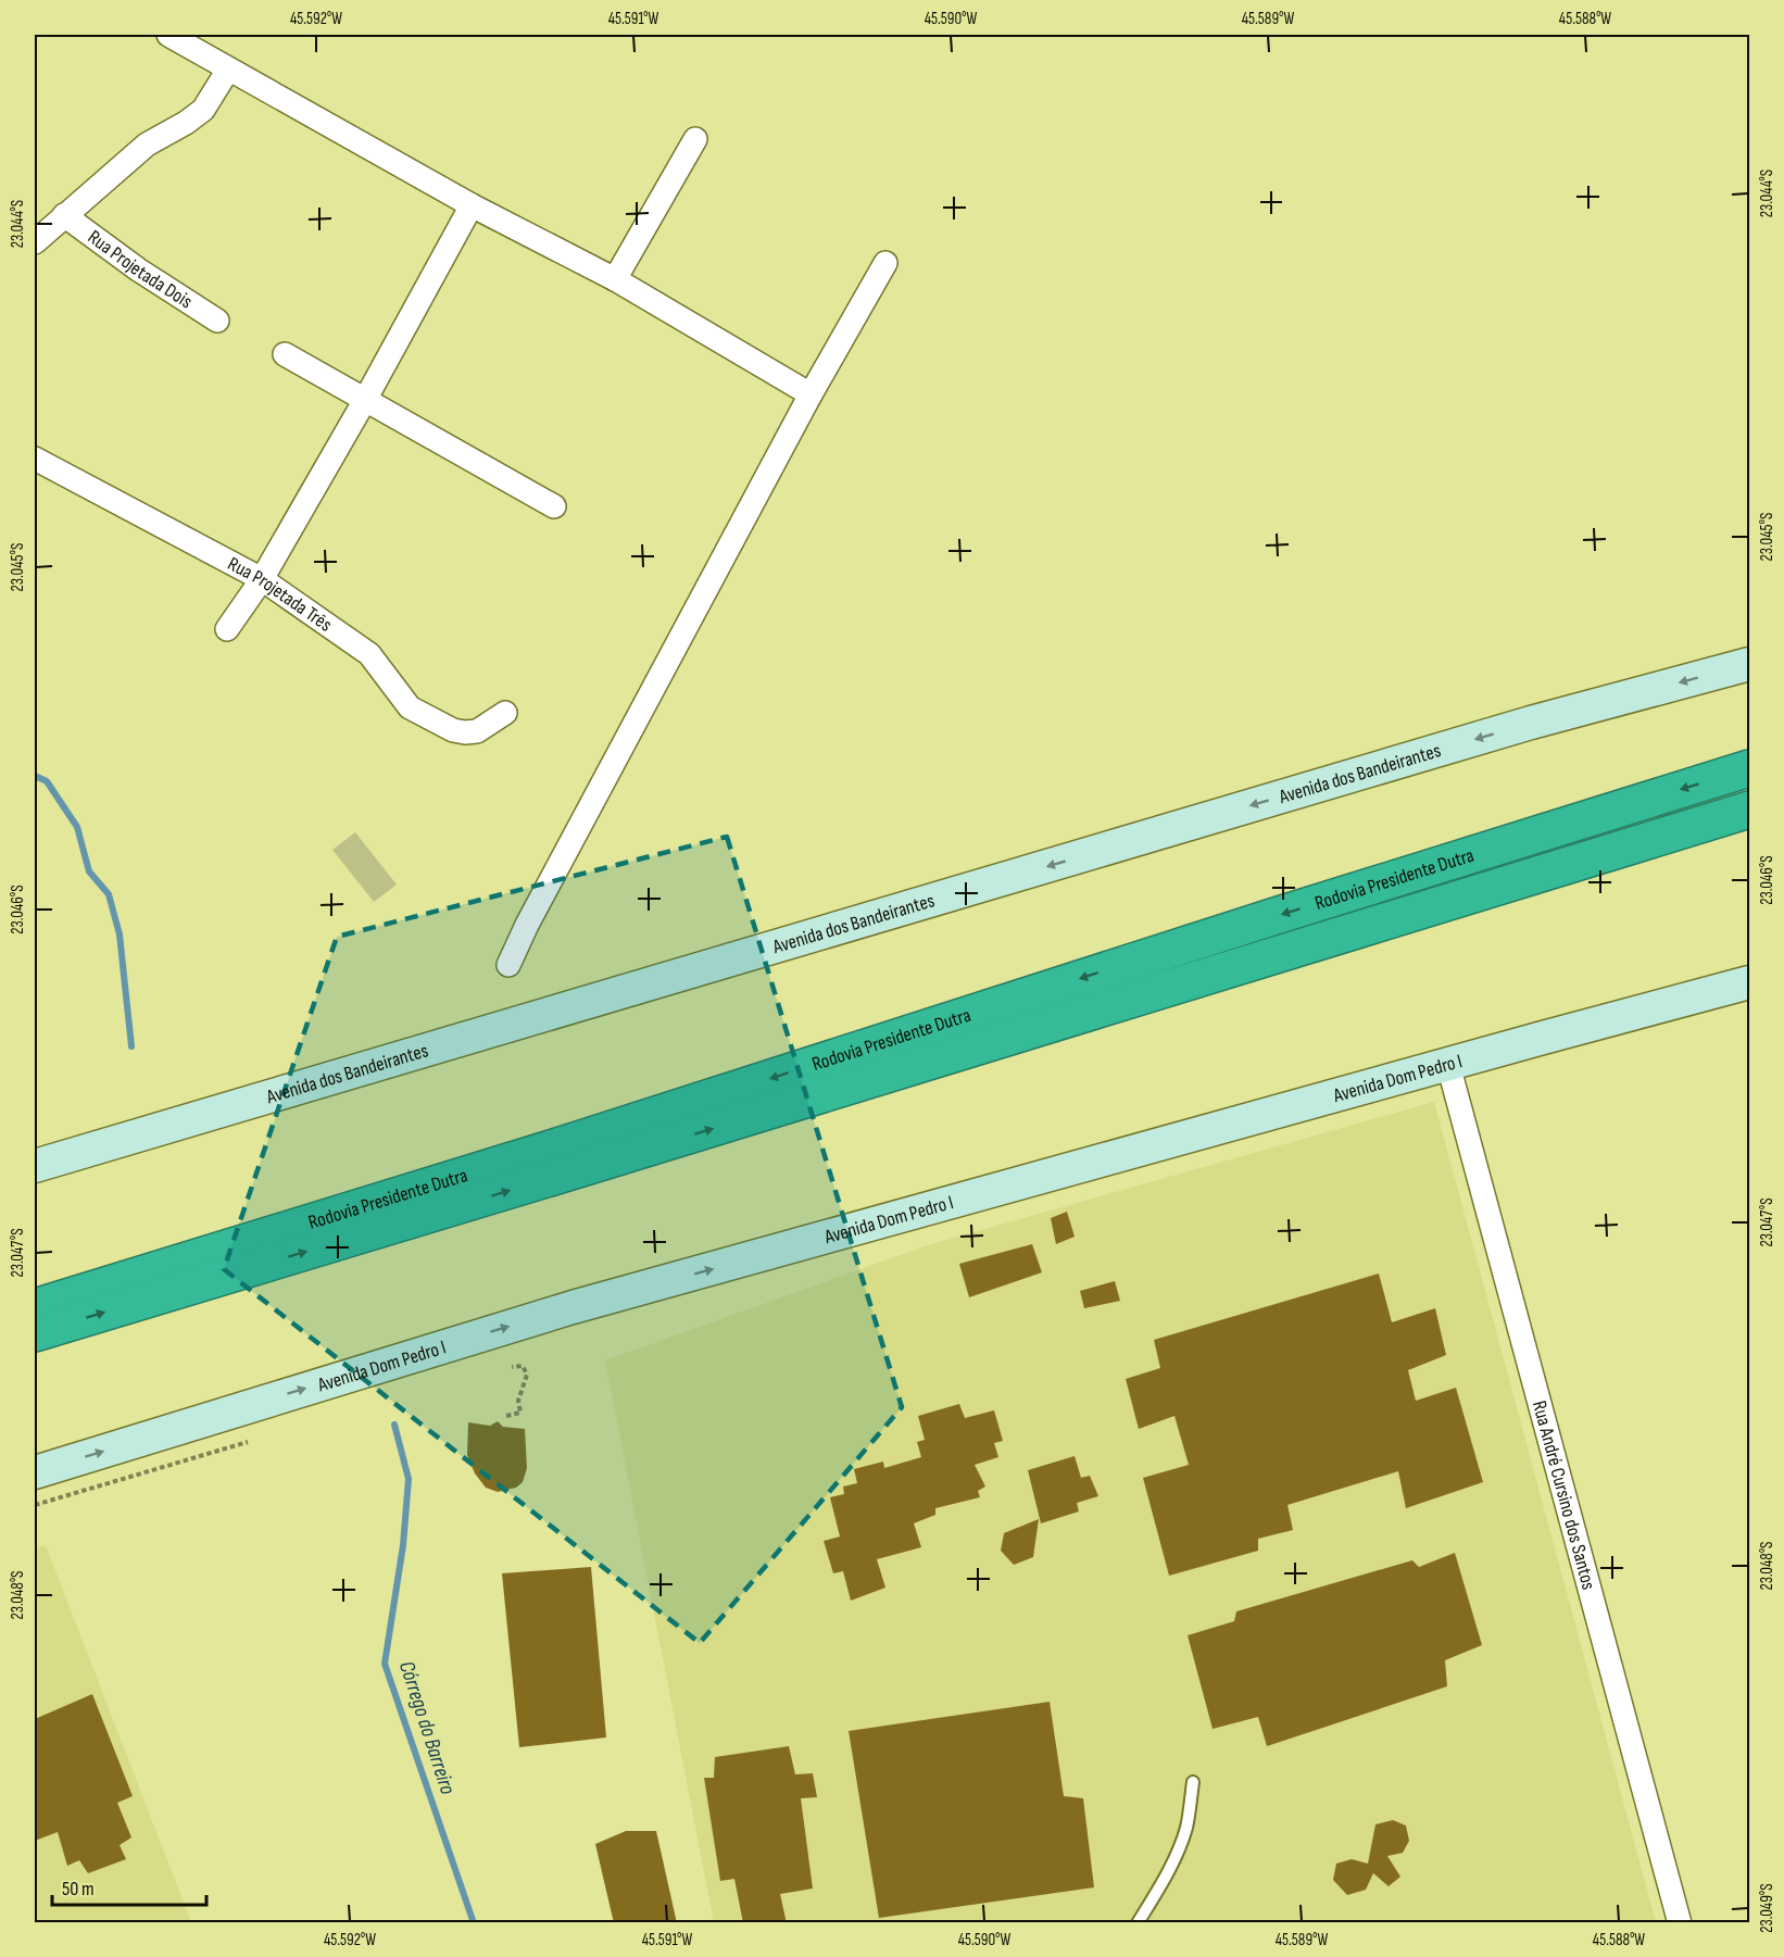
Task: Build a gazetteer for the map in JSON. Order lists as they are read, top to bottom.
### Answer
{
  "streets": {
    "highway": ["Rodovia Presidente Dutra"],
    "main road": ["Avenida dos Bandeirantes", "Avenida Dom Pedro I"],
    "street": ["Rua Projetada Dois", "Rua Projetada Três", "Rua André Cursino dos Santos"]
  },
  "crossings": [
    ["Avenida Dom Pedro I", "Rua André Cursino dos Santos"]
  ],
  "one_way": ["Avenida dos Bandeirantes", "Avenida Dom Pedro I"],
  "water": ["Córrego do Barreiro"],
  "scale_bar": "50 m",
  "coordinates": [
    "45.592°W",
    "45.591°W",
    "45.590°W",
    "45.589°W",
    "45.588°W",
    "23.044°S",
    "23.045°S",
    "23.046°S",
    "23.047°S",
    "23.048°S",
    "23.049°S"
  ]
}
